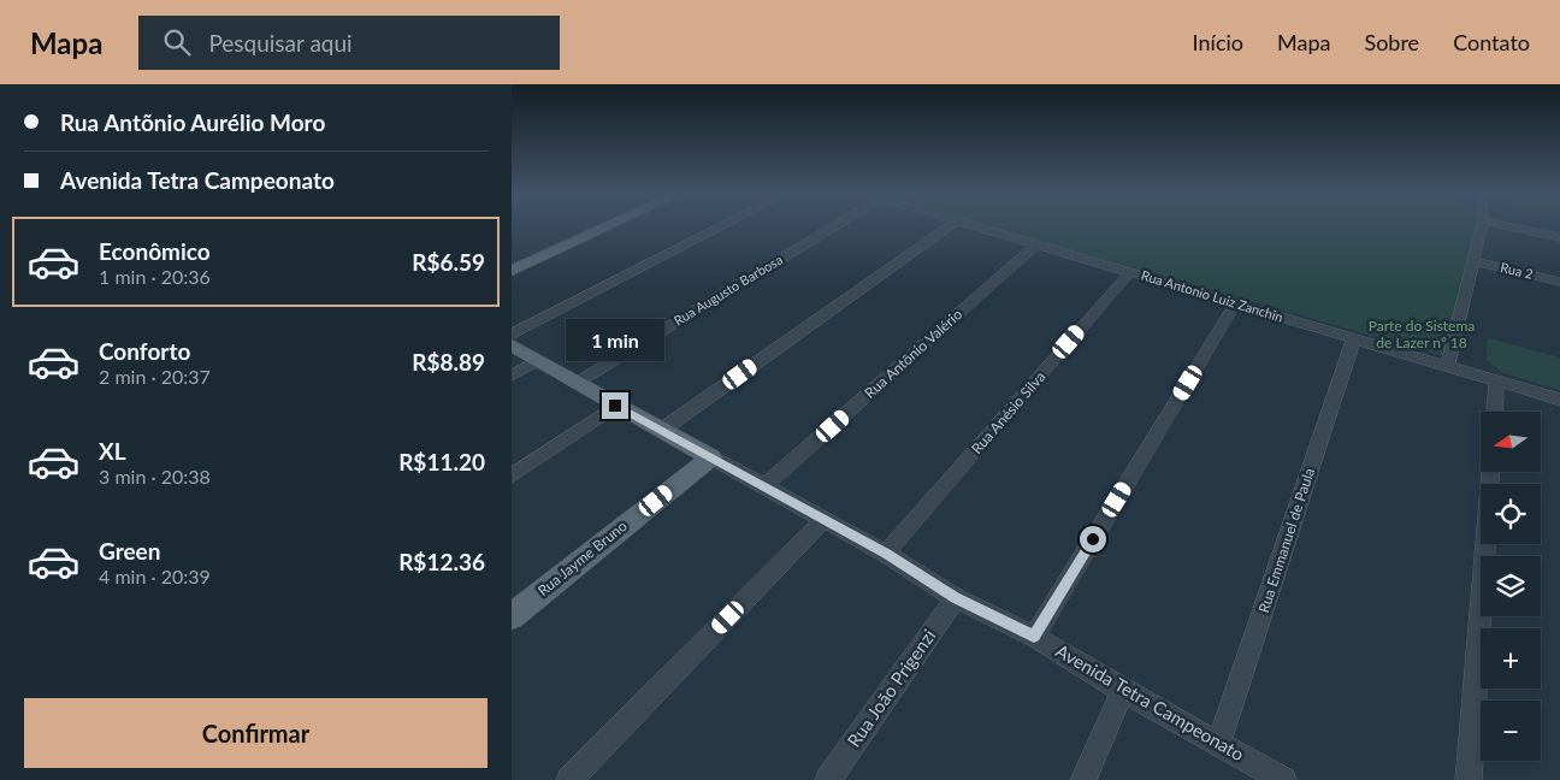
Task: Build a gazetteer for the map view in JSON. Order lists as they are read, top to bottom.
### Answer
{
  "streets": {
    "main road": ["Rua Jayme Bruno", "Avenida Tetra Campeonato"],
    "street": [
      "Rua 2",
      "Rua Augusto Barbosa",
      "Rua Antonio Luiz Zanchin",
      "Rua Antõnio Valério",
      "Rua Anésio Silva",
      "Rua Emmanuel de Paula",
      "Rua João Prigenzi"
    ]
  },
  "crossings": [
    ["Rua Augusto Barbosa", "Avenida Tetra Campeonato"],
    ["Rua Antonio Luiz Zanchin", "Rua Antõnio Valério"],
    ["Rua Antonio Luiz Zanchin", "Rua Anésio Silva"],
    ["Rua Antonio Luiz Zanchin", "Rua Emmanuel de Paula"],
    ["Rua Antõnio Valério", "Avenida Tetra Campeonato"],
    ["Rua Anésio Silva", "Avenida Tetra Campeonato"],
    ["Rua Emmanuel de Paula", "Avenida Tetra Campeonato"],
    ["Rua Jayme Bruno", "Avenida Tetra Campeonato"],
    ["Rua João Prigenzi", "Avenida Tetra Campeonato"]
  ],
  "parks": ["Parte do Sistema de Lazer nº 18"],
  "north": "left",
  "page": {
    "header": "Mapa",
    "search": "Pesquisar aqui",
    "nav": [
      "Início",
      "Mapa",
      "Sobre",
      "Contato"
    ],
    "banner": ["Rua Antõnio Aurélio Moro", "Avenida Tetra Campeonato"],
    "list": [
      {
        "name": "Econômico",
        "note": "1 min · 20:36",
        "value": "R$6.59"
      },
      {
        "name": "Conforto",
        "note": "2 min · 20:37",
        "value": "R$8.89"
      },
      {
        "name": "XL",
        "note": "3 min · 20:38",
        "value": "R$11.20"
      },
      {
        "name": "Green",
        "note": "4 min · 20:39",
        "value": "R$12.36"
      }
    ],
    "bubble": "1 min",
    "map_buttons": ["+", "−"],
    "buttons": "Confirmar"
  }
}
